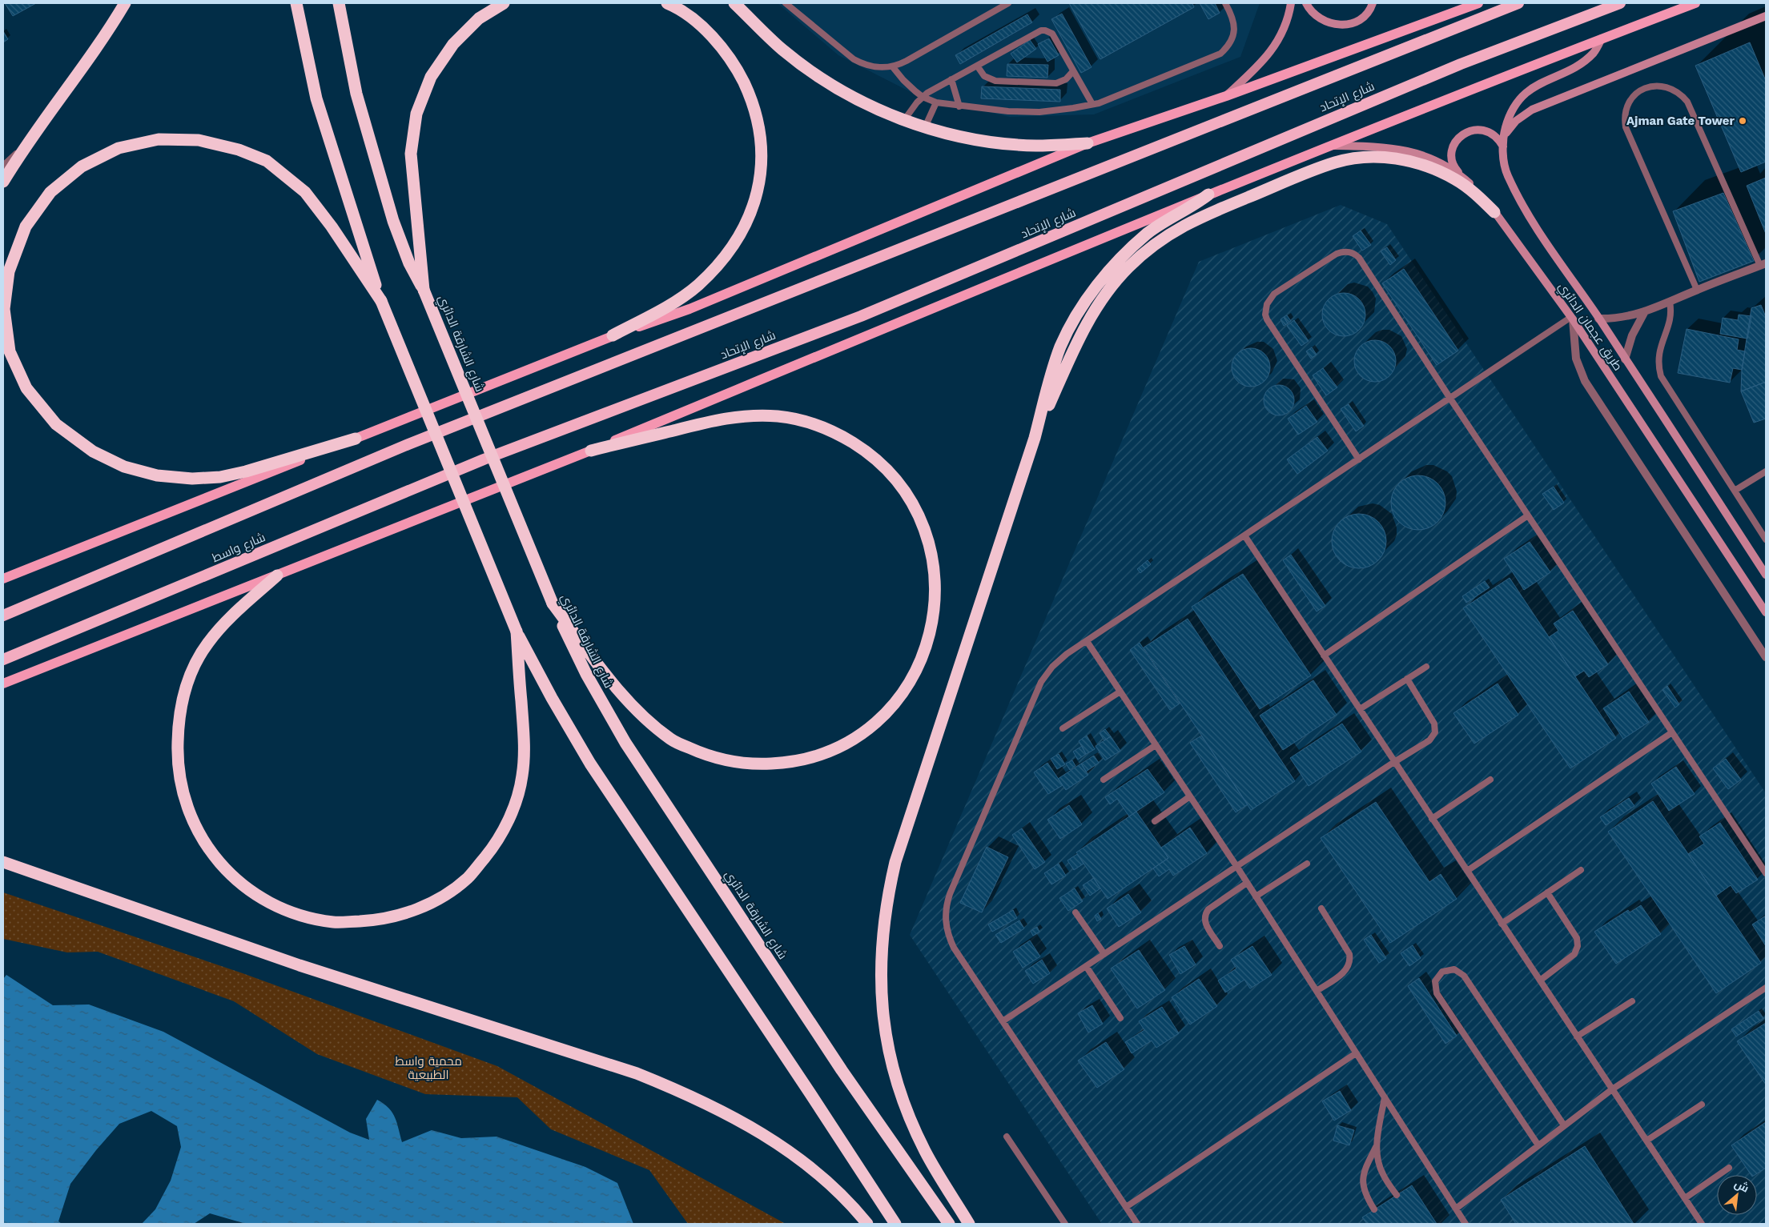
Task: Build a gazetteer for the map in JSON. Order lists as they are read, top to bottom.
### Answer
{
  "streets": {
    "highway": ["شارع الإتحاد", "شارع الشارقة الدائري", "شارع واسط"],
    "main road": ["طريق عجمان الدائري"]
  },
  "crossings": [
    ["شارع الإتحاد", "شارع واسط"]
  ],
  "parks": ["محمية واسط الطبيعية"],
  "places": ["Ajman Gate Tower"],
  "north": "top right"
}
